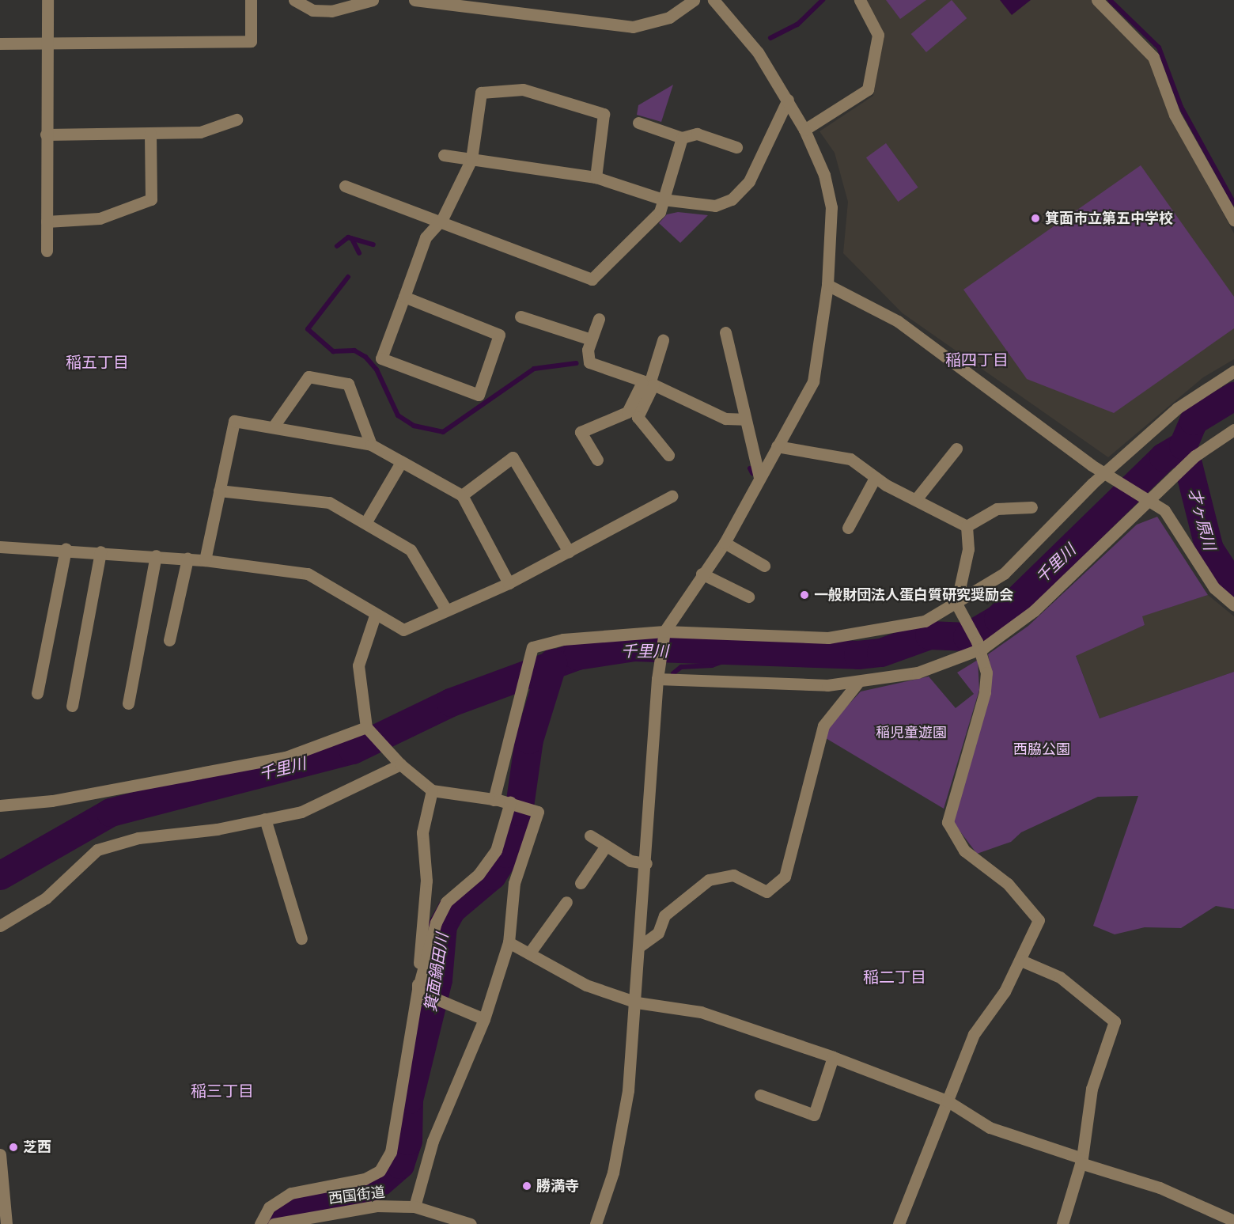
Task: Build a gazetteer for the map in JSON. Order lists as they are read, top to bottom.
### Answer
{
  "streets": {
    "street": ["西国街道"]
  },
  "districts": [
    "稲四丁目",
    "稲五丁目",
    "稲二丁目",
    "稲三丁目"
  ],
  "water": ["才ヶ原川", "千里川", "箕面鍋田川"],
  "parks": ["稲児童遊園", "西脇公園"],
  "places": [
    "箕面市立第五中学校",
    "一般財団法人蛋白質研究奨励会",
    "芝西",
    "勝満寺"
  ]
}
